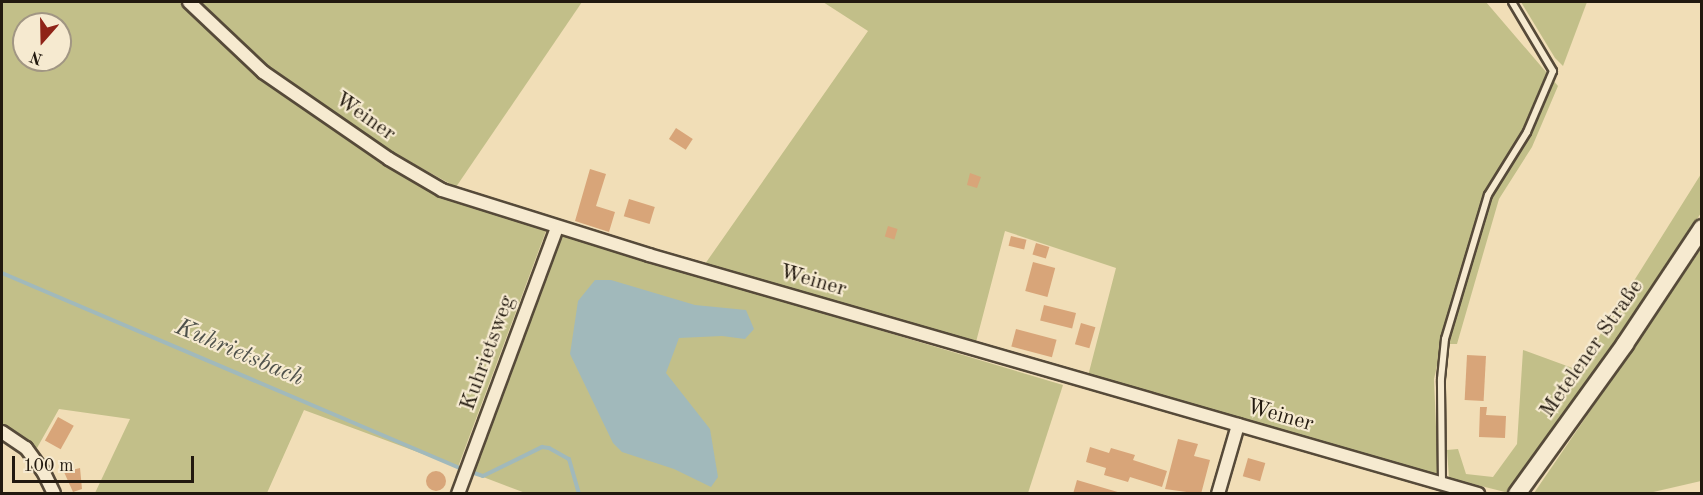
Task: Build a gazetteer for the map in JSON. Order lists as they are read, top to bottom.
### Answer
{
  "streets": {
    "main road": ["Metelener Straße"],
    "street": ["Weiner", "Kuhrietsweg"]
  },
  "crossings": [
    ["Weiner", "Kuhrietsweg"]
  ],
  "water": ["Kuhrietsbach"],
  "scale_bar": "100 m",
  "north": "bottom"
}
